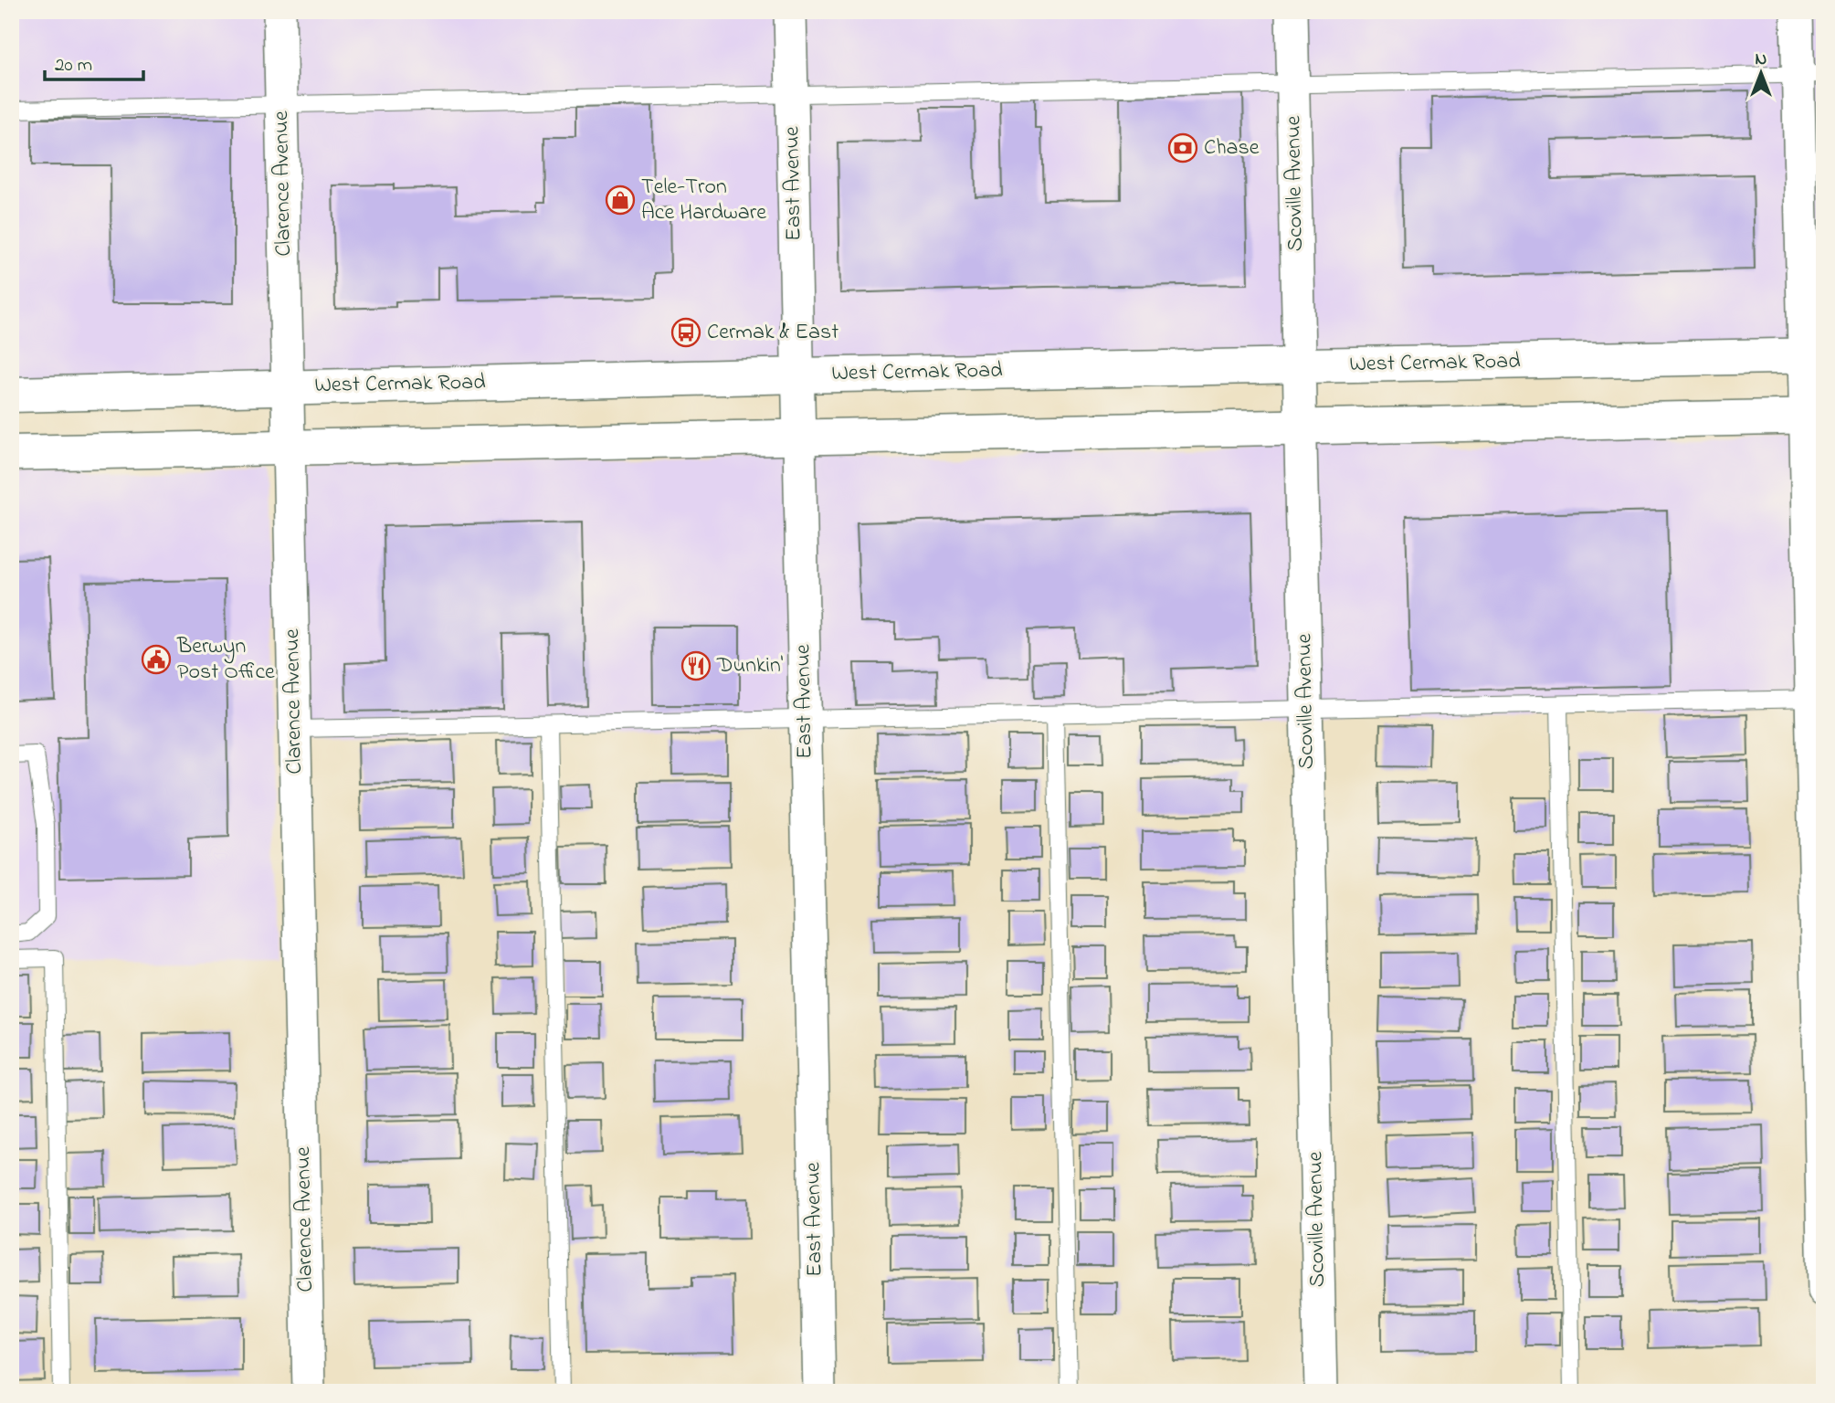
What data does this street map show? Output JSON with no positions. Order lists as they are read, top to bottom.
{
  "streets": {
    "main road": ["West Cermak Road"],
    "street": ["Clarence Avenue", "East Avenue", "Scoville Avenue"]
  },
  "crossings": [
    ["Clarence Avenue", "West Cermak Road"],
    ["East Avenue", "West Cermak Road"],
    ["Scoville Avenue", "West Cermak Road"]
  ],
  "places": {
    "bank": ["Chase"],
    "shop": ["Tele-Tron Ace Hardware"],
    "bus stop": ["Cermak & East"],
    "public building": ["Berwyn Post Office"],
    "restaurant": ["Dunkin'"]
  },
  "scale_bar": "20 m",
  "north": "top"
}
